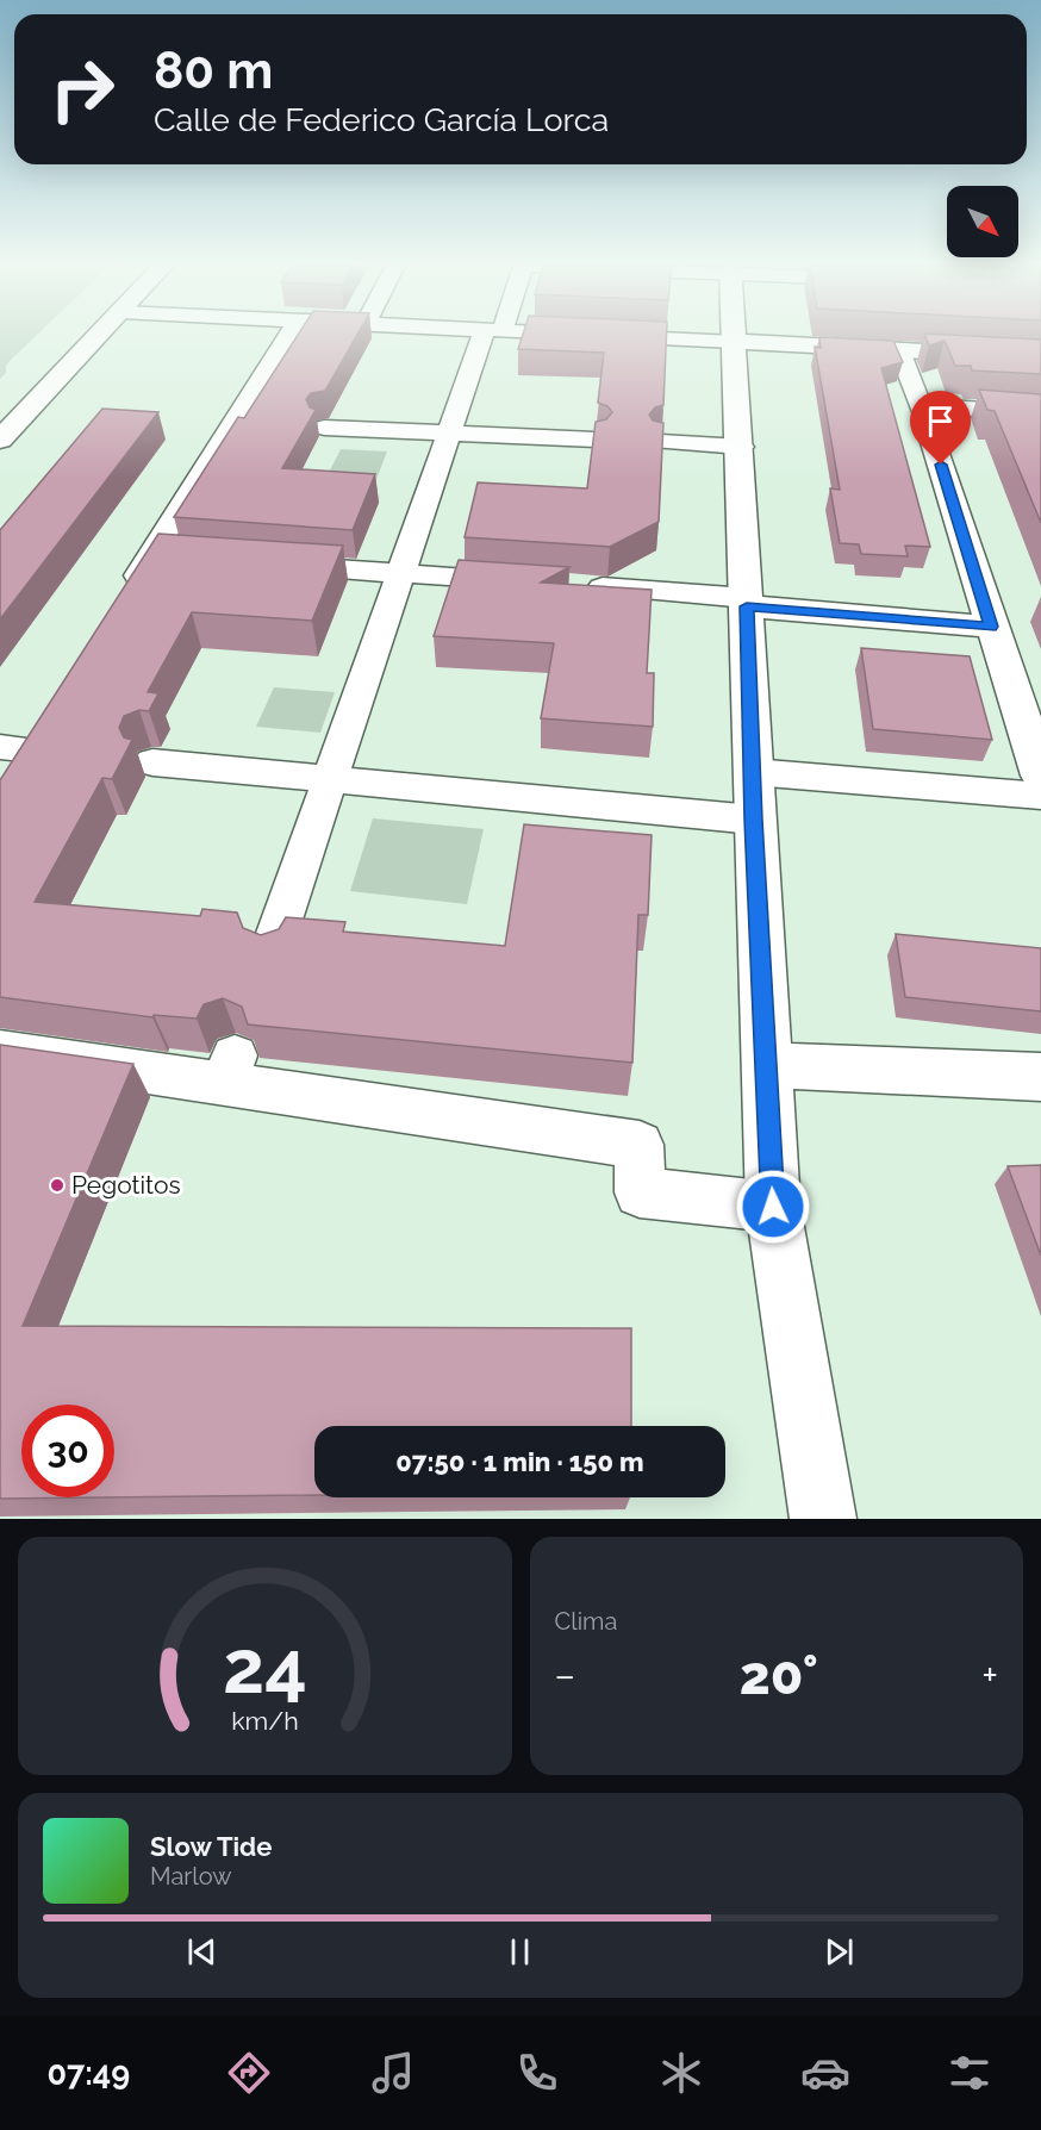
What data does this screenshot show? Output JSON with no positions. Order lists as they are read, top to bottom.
{
  "places": ["Pegotitos"],
  "north": "bottom right",
  "page": {
    "turn": ["80 m", "Calle de Federico García Lorca"],
    "limit": "30",
    "trip": "07:50 · 1 min · 150 m",
    "tile": "Clima",
    "heat": ["−", "20°", "+"],
    "song": ["Slow Tide", "Marlow"],
    "tabs": "07:49",
    "gauge": ["24", "km/h"]
  }
}
